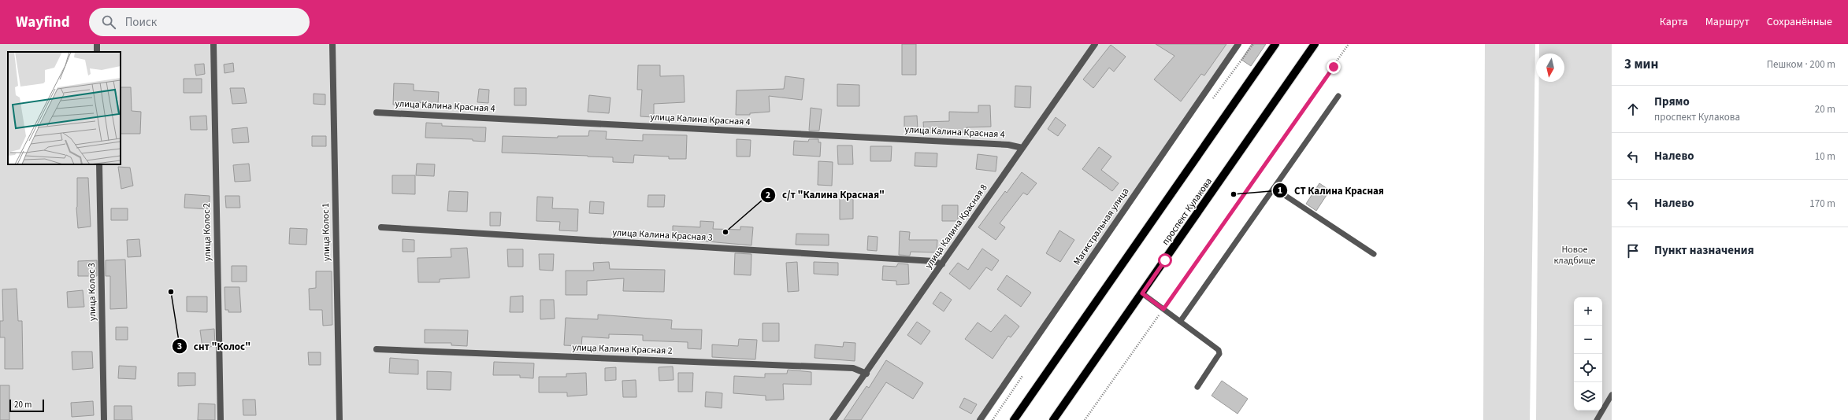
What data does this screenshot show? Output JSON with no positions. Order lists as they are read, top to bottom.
{
  "streets": {
    "main road": ["проспект Кулакова"],
    "street": [
      "улица Калина Красная 4",
      "улица Калина Красная 8",
      "Магистральная улица",
      "улица Колос 2",
      "улица Колос 1",
      "улица Калина Красная 3",
      "улица Колос 3",
      "улица Калина Красная 2"
    ]
  },
  "crossings": [
    ["улица Калина Красная 4", "улица Калина Красная 8"],
    ["улица Калина Красная 8", "улица Калина Красная 3"],
    ["улица Калина Красная 8", "улица Калина Красная 2"]
  ],
  "parks": ["Новое кладбище"],
  "places": ["СТ Калина Красная", "с/т \"Калина Красная\"", "снт \"Колос\""],
  "scale_bar": "20 m",
  "north": "bottom",
  "page": {
    "header": "Wayfind",
    "search": "Поиск",
    "nav": ["Карта", "Маршрут", "Сохранённые"],
    "heading": ["3 мин", "Пешком · 200 m"],
    "list": [
      ["Прямо", "проспект Кулакова", "20 m"],
      ["Налево", "10 m"],
      ["Налево", "170 m"],
      "Пункт назначения"
    ],
    "map_buttons": ["+", "−"],
    "scale": "20 m"
  }
}
